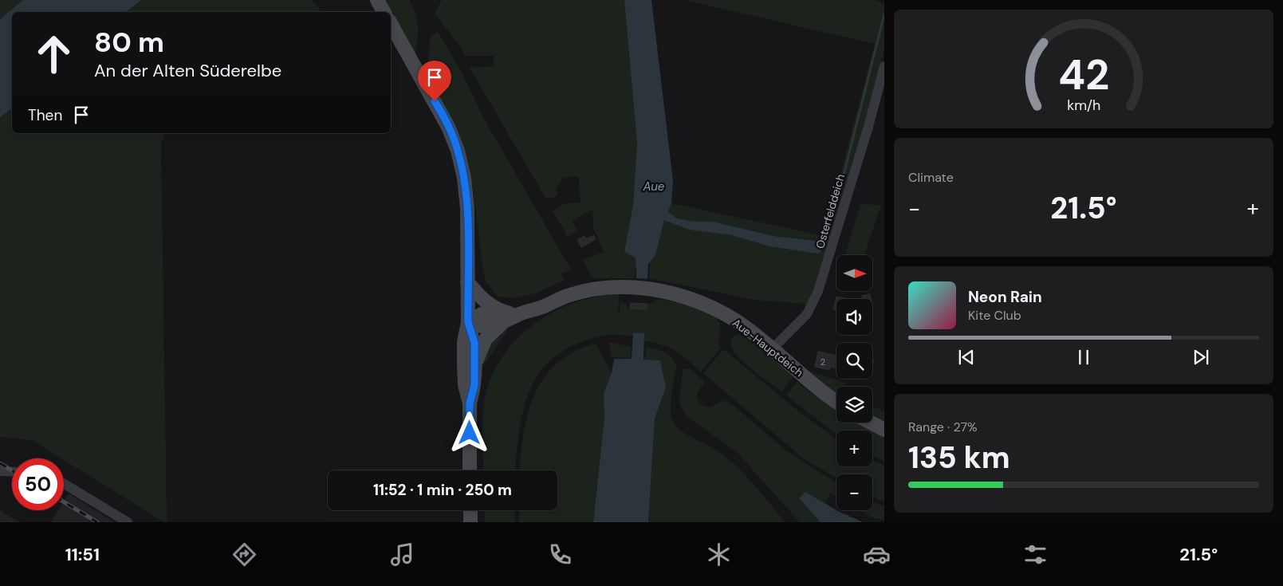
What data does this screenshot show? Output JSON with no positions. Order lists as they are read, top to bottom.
{
  "streets": {
    "street": ["Osterfelddeich", "Aue-Hauptdeich"]
  },
  "crossings": [
    ["Osterfelddeich", "Aue-Hauptdeich"]
  ],
  "water": ["Aue"],
  "house_numbers": ["2"],
  "north": "right",
  "page": {
    "turn": ["80 m", "An der Alten Süderelbe"],
    "then": "Then",
    "tile": [
      "Climate",
      ["Range · 27%", "135 km"]
    ],
    "heat": ["−", "21.5°", "+"],
    "map_buttons": ["+", "−"],
    "song": ["Neon Rain", "Kite Club"],
    "limit": "50",
    "trip": "11:52 · 1 min · 250 m",
    "tabs": ["11:51", "21.5°"],
    "gauge": ["42", "km/h"]
  }
}
